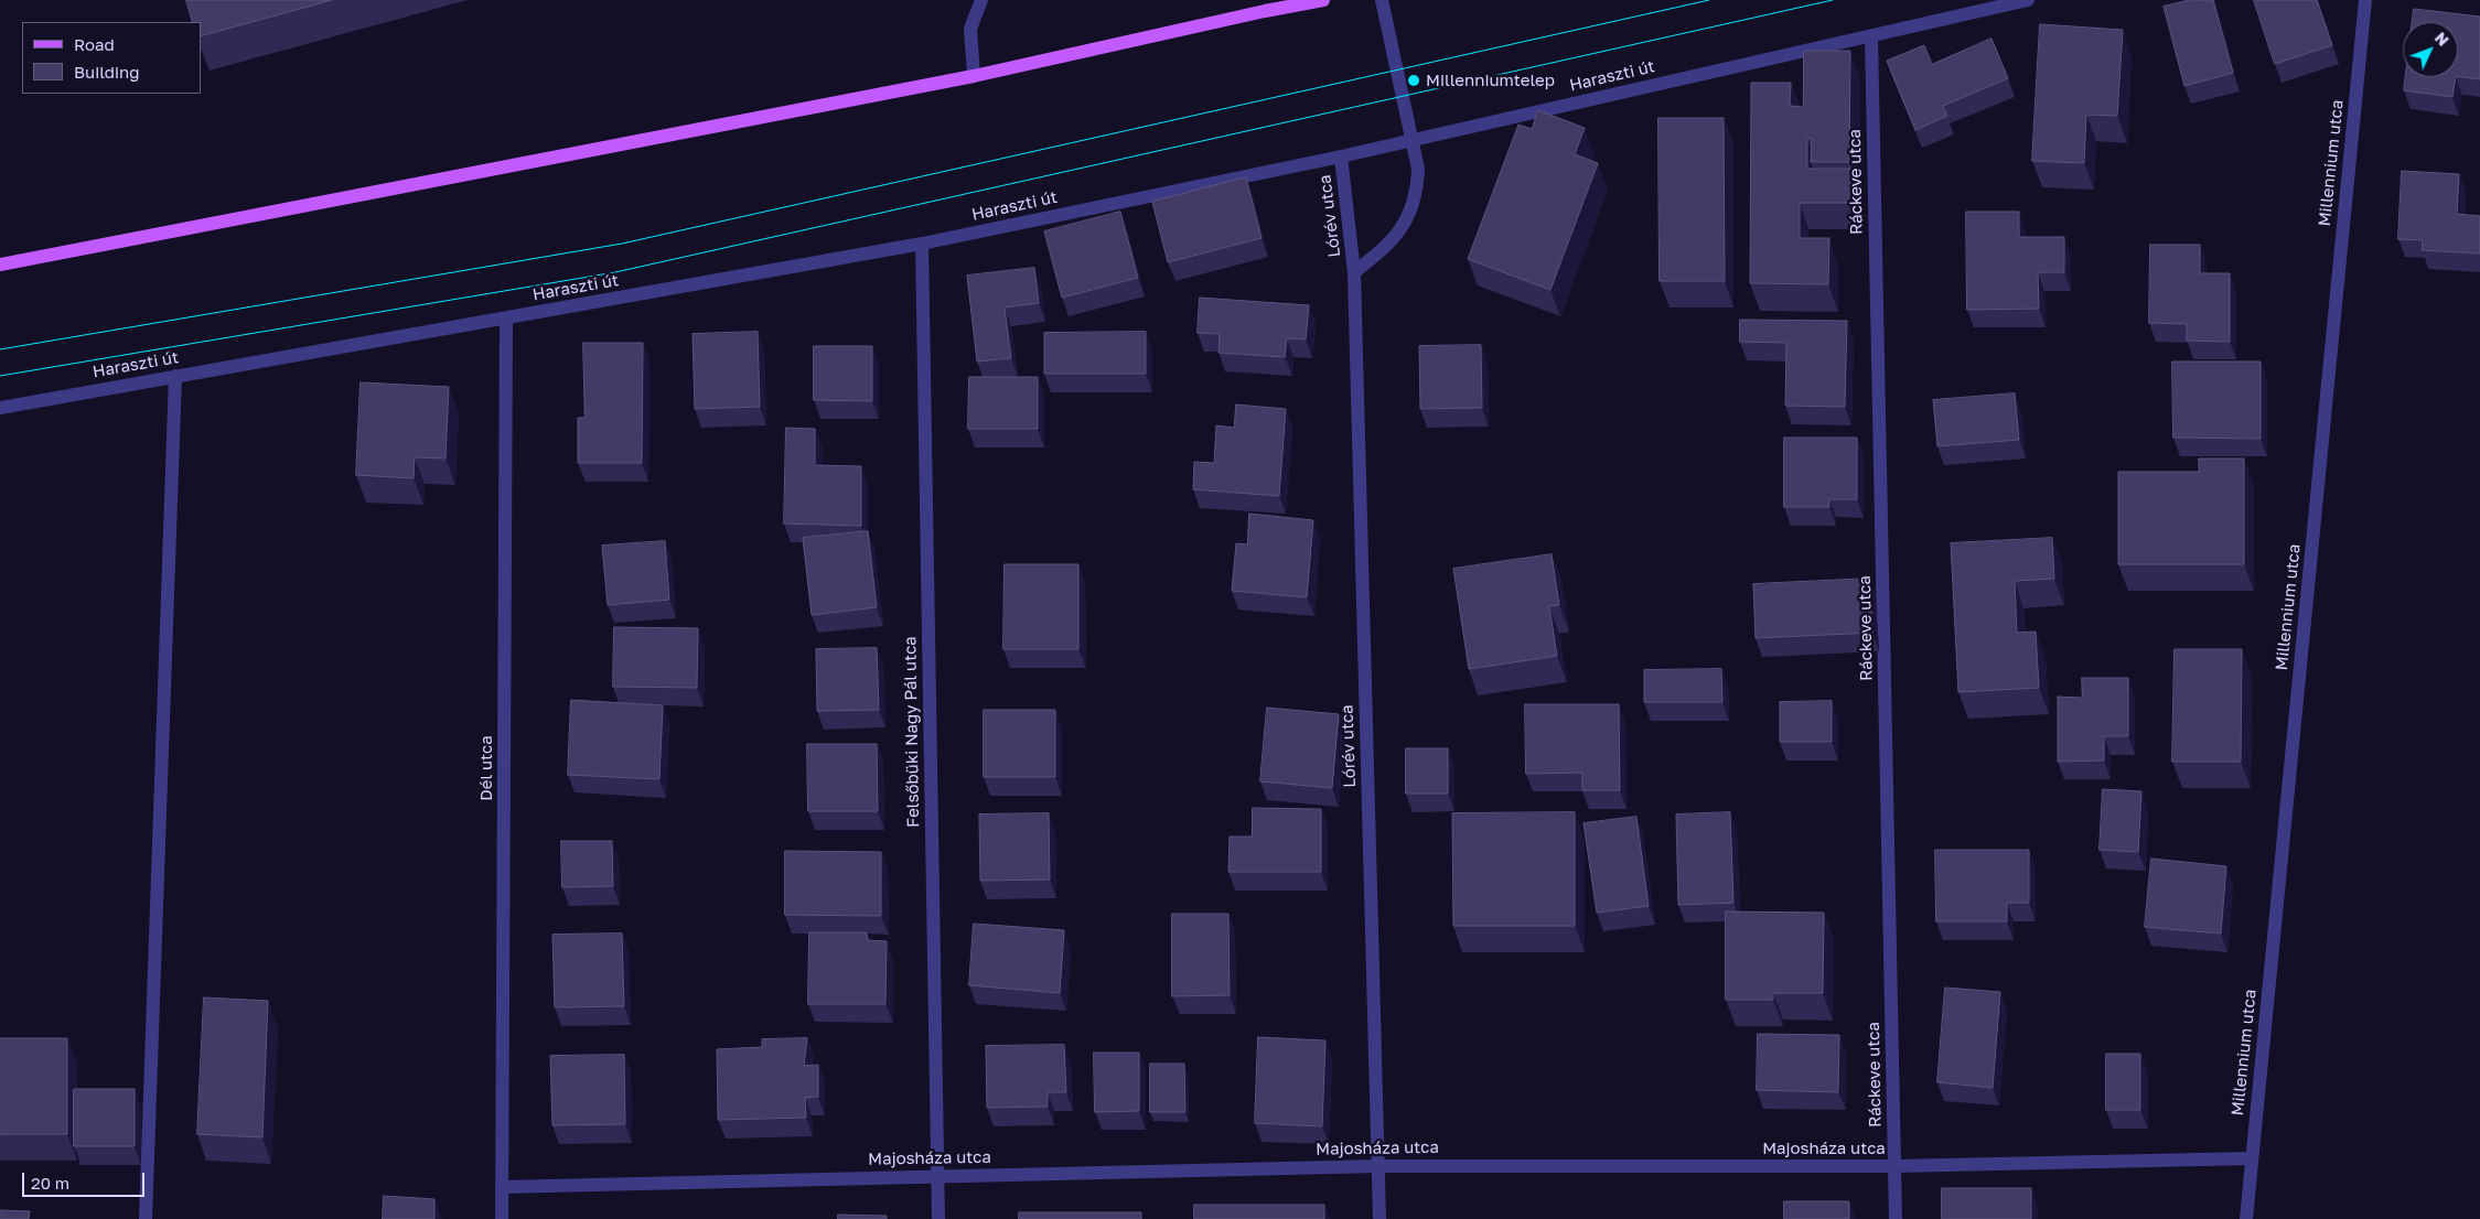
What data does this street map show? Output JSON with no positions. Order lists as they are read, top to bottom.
{
  "streets": {
    "street": [
      "Haraszti út",
      "Millennium utca",
      "Ráckeve utca",
      "Lórév utca",
      "Felsőbüki Nagy Pál utca",
      "Dél utca",
      "Majosháza utca"
    ]
  },
  "crossings": [
    ["Haraszti út", "Ráckeve utca"],
    ["Haraszti út", "Lórév utca"],
    ["Haraszti út", "Felsőbüki Nagy Pál utca"],
    ["Haraszti út", "Dél utca"],
    ["Millennium utca", "Majosháza utca"],
    ["Ráckeve utca", "Majosháza utca"],
    ["Lórév utca", "Majosháza utca"],
    ["Felsőbüki Nagy Pál utca", "Majosháza utca"],
    ["Dél utca", "Majosháza utca"]
  ],
  "places": ["Millenniumtelep"],
  "legend": ["Road", "Building"],
  "scale_bar": "20 m",
  "north": "top right"
}
